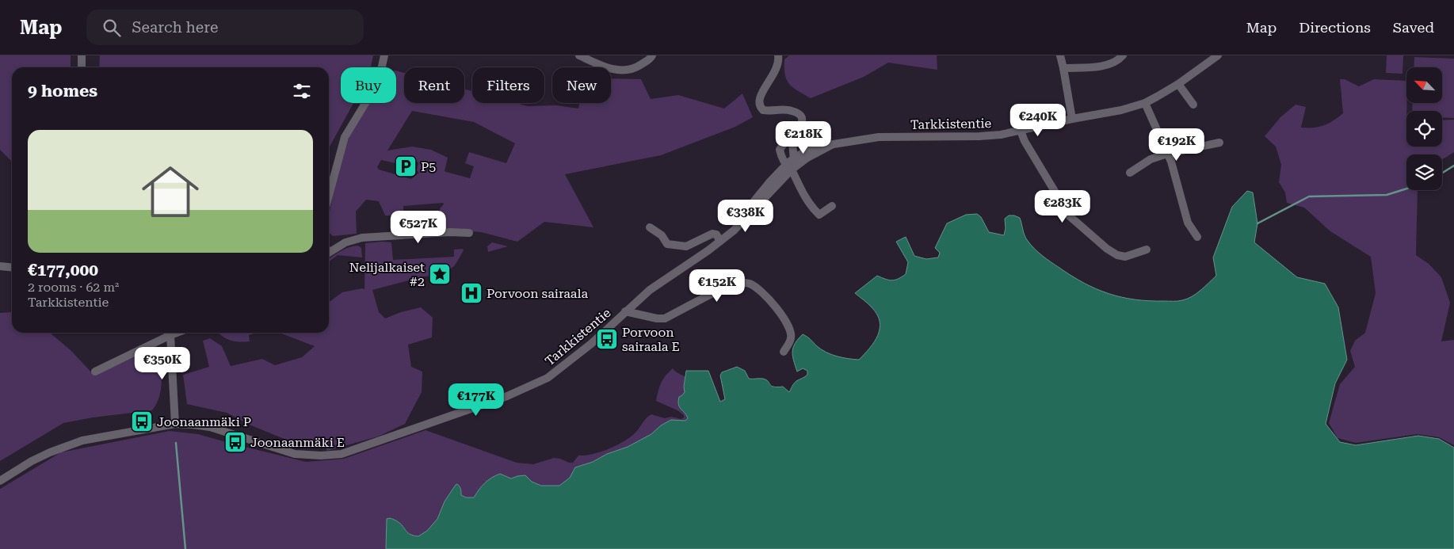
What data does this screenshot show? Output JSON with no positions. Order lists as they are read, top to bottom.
{
  "streets": {
    "street": ["Tarkkistentie"]
  },
  "places": {
    "parking": ["P5"],
    "place": ["Nelijalkaiset #2"],
    "hospital": ["Porvoon sairaala"],
    "bus stop": ["Porvoon sairaala E", "Joonaanmäki P", "Joonaanmäki E"]
  },
  "north": "top left",
  "page": {
    "header": "Map",
    "search": "Search here",
    "nav": ["Map", "Directions", "Saved"],
    "chip": [
      "Buy",
      "Rent",
      "Filters",
      "New"
    ],
    "heading": "9 homes",
    "price": [
      "€240K",
      "€218K",
      "€192K",
      "€283K",
      "€338K",
      "€527K",
      "€152K",
      "€350K",
      "€177K"
    ],
    "list": [
      {
        "name": "€177,000",
        "note": "2 rooms · 62 m² · Tarkkistentie"
      }
    ]
  }
}
